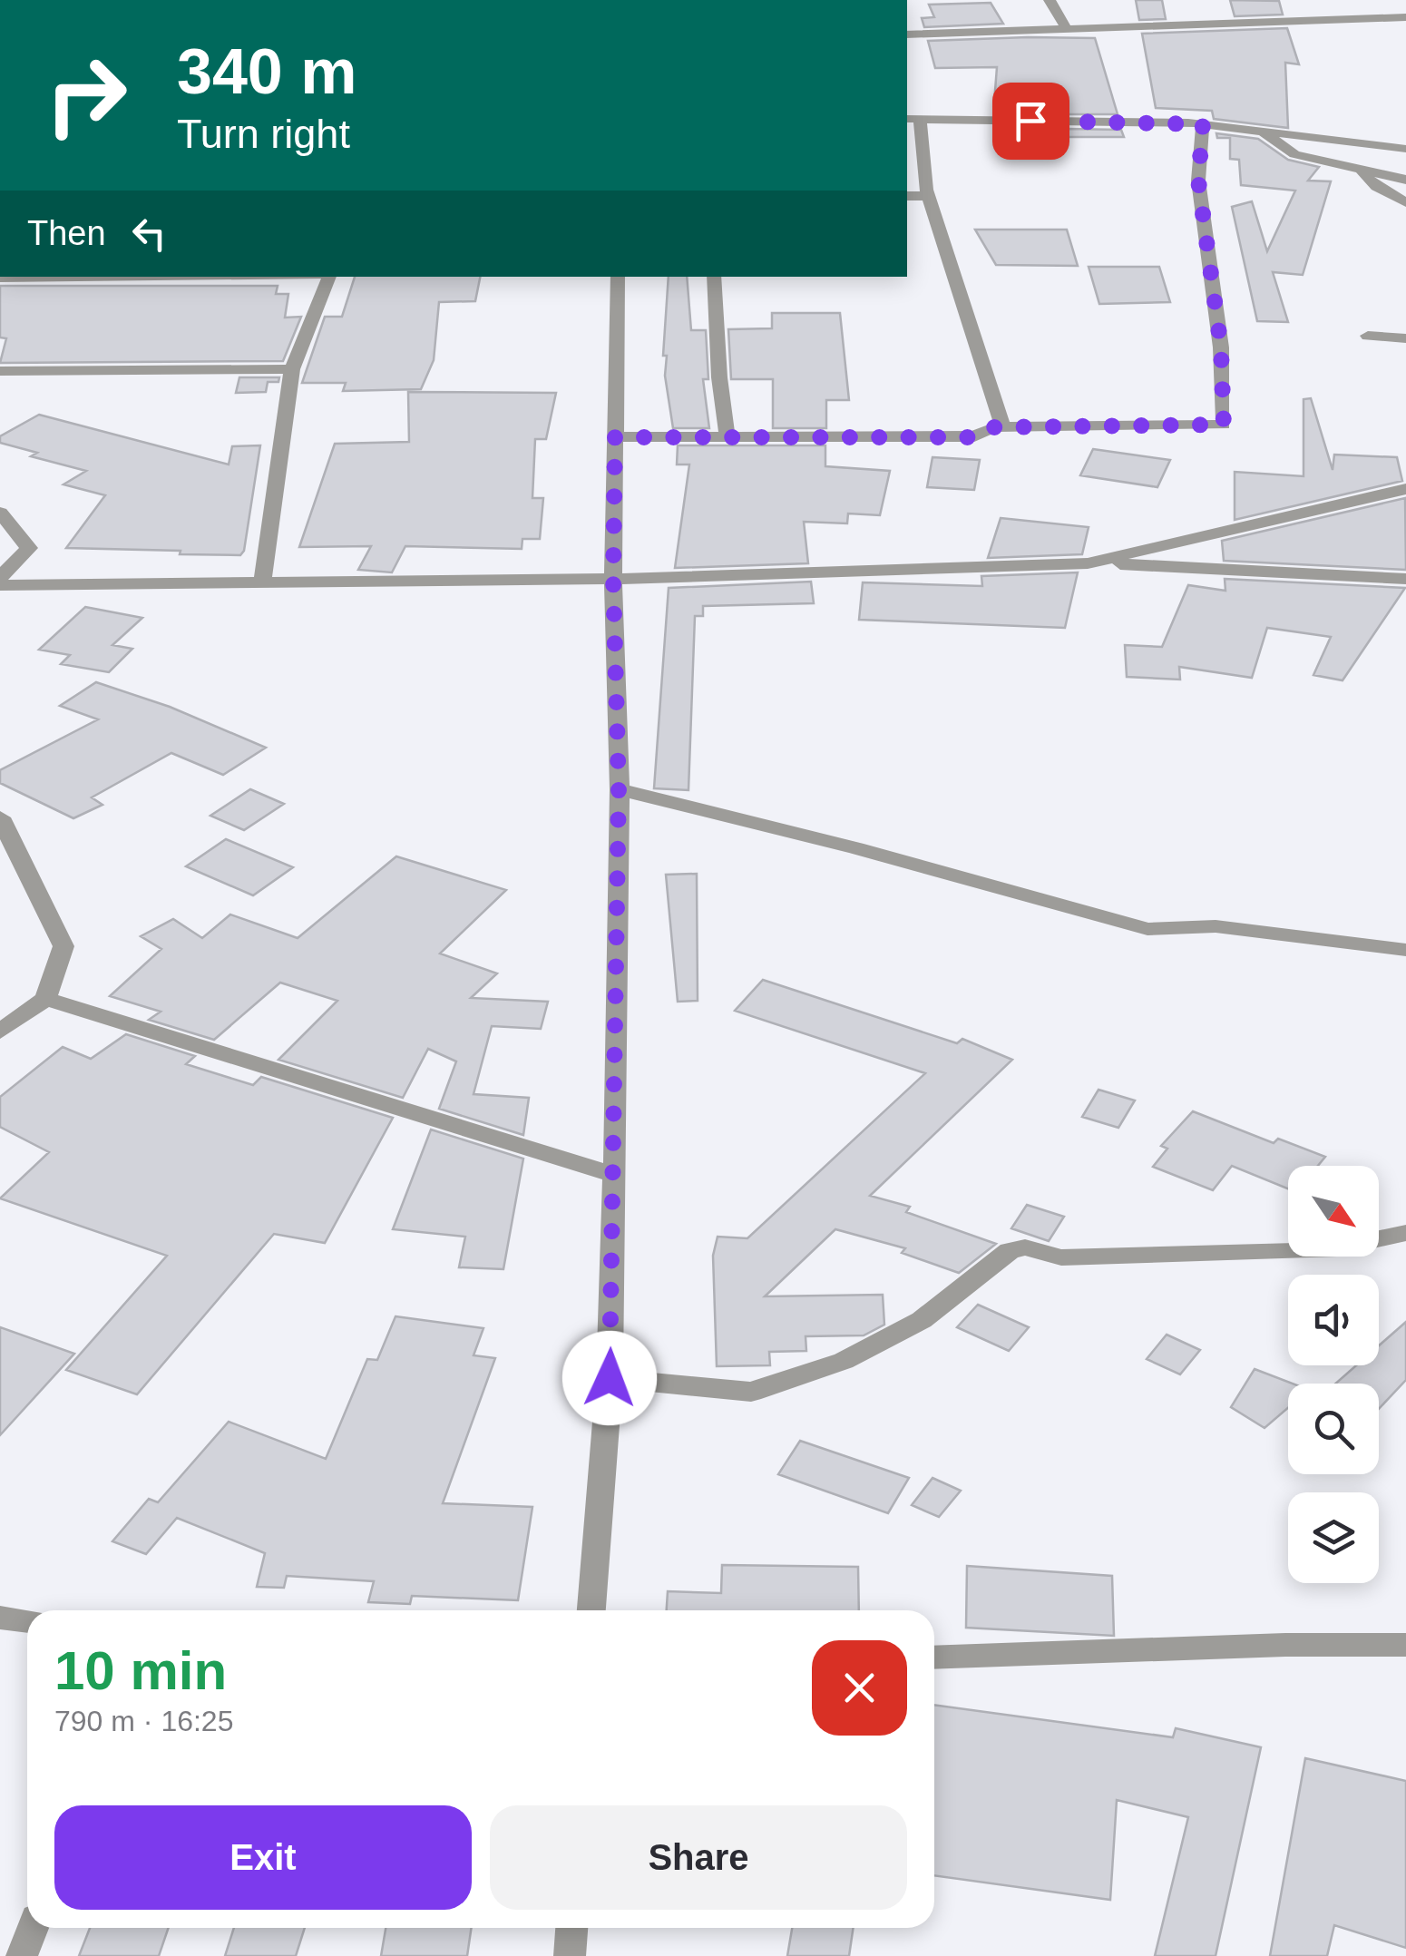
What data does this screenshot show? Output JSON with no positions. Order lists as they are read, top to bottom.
{
  "north": "bottom right",
  "page": {
    "turn": ["340 m", "Turn right"],
    "then": "Then",
    "heading": ["10 min", "790 m · 16:25"],
    "buttons": ["Exit", "Share"]
  }
}
